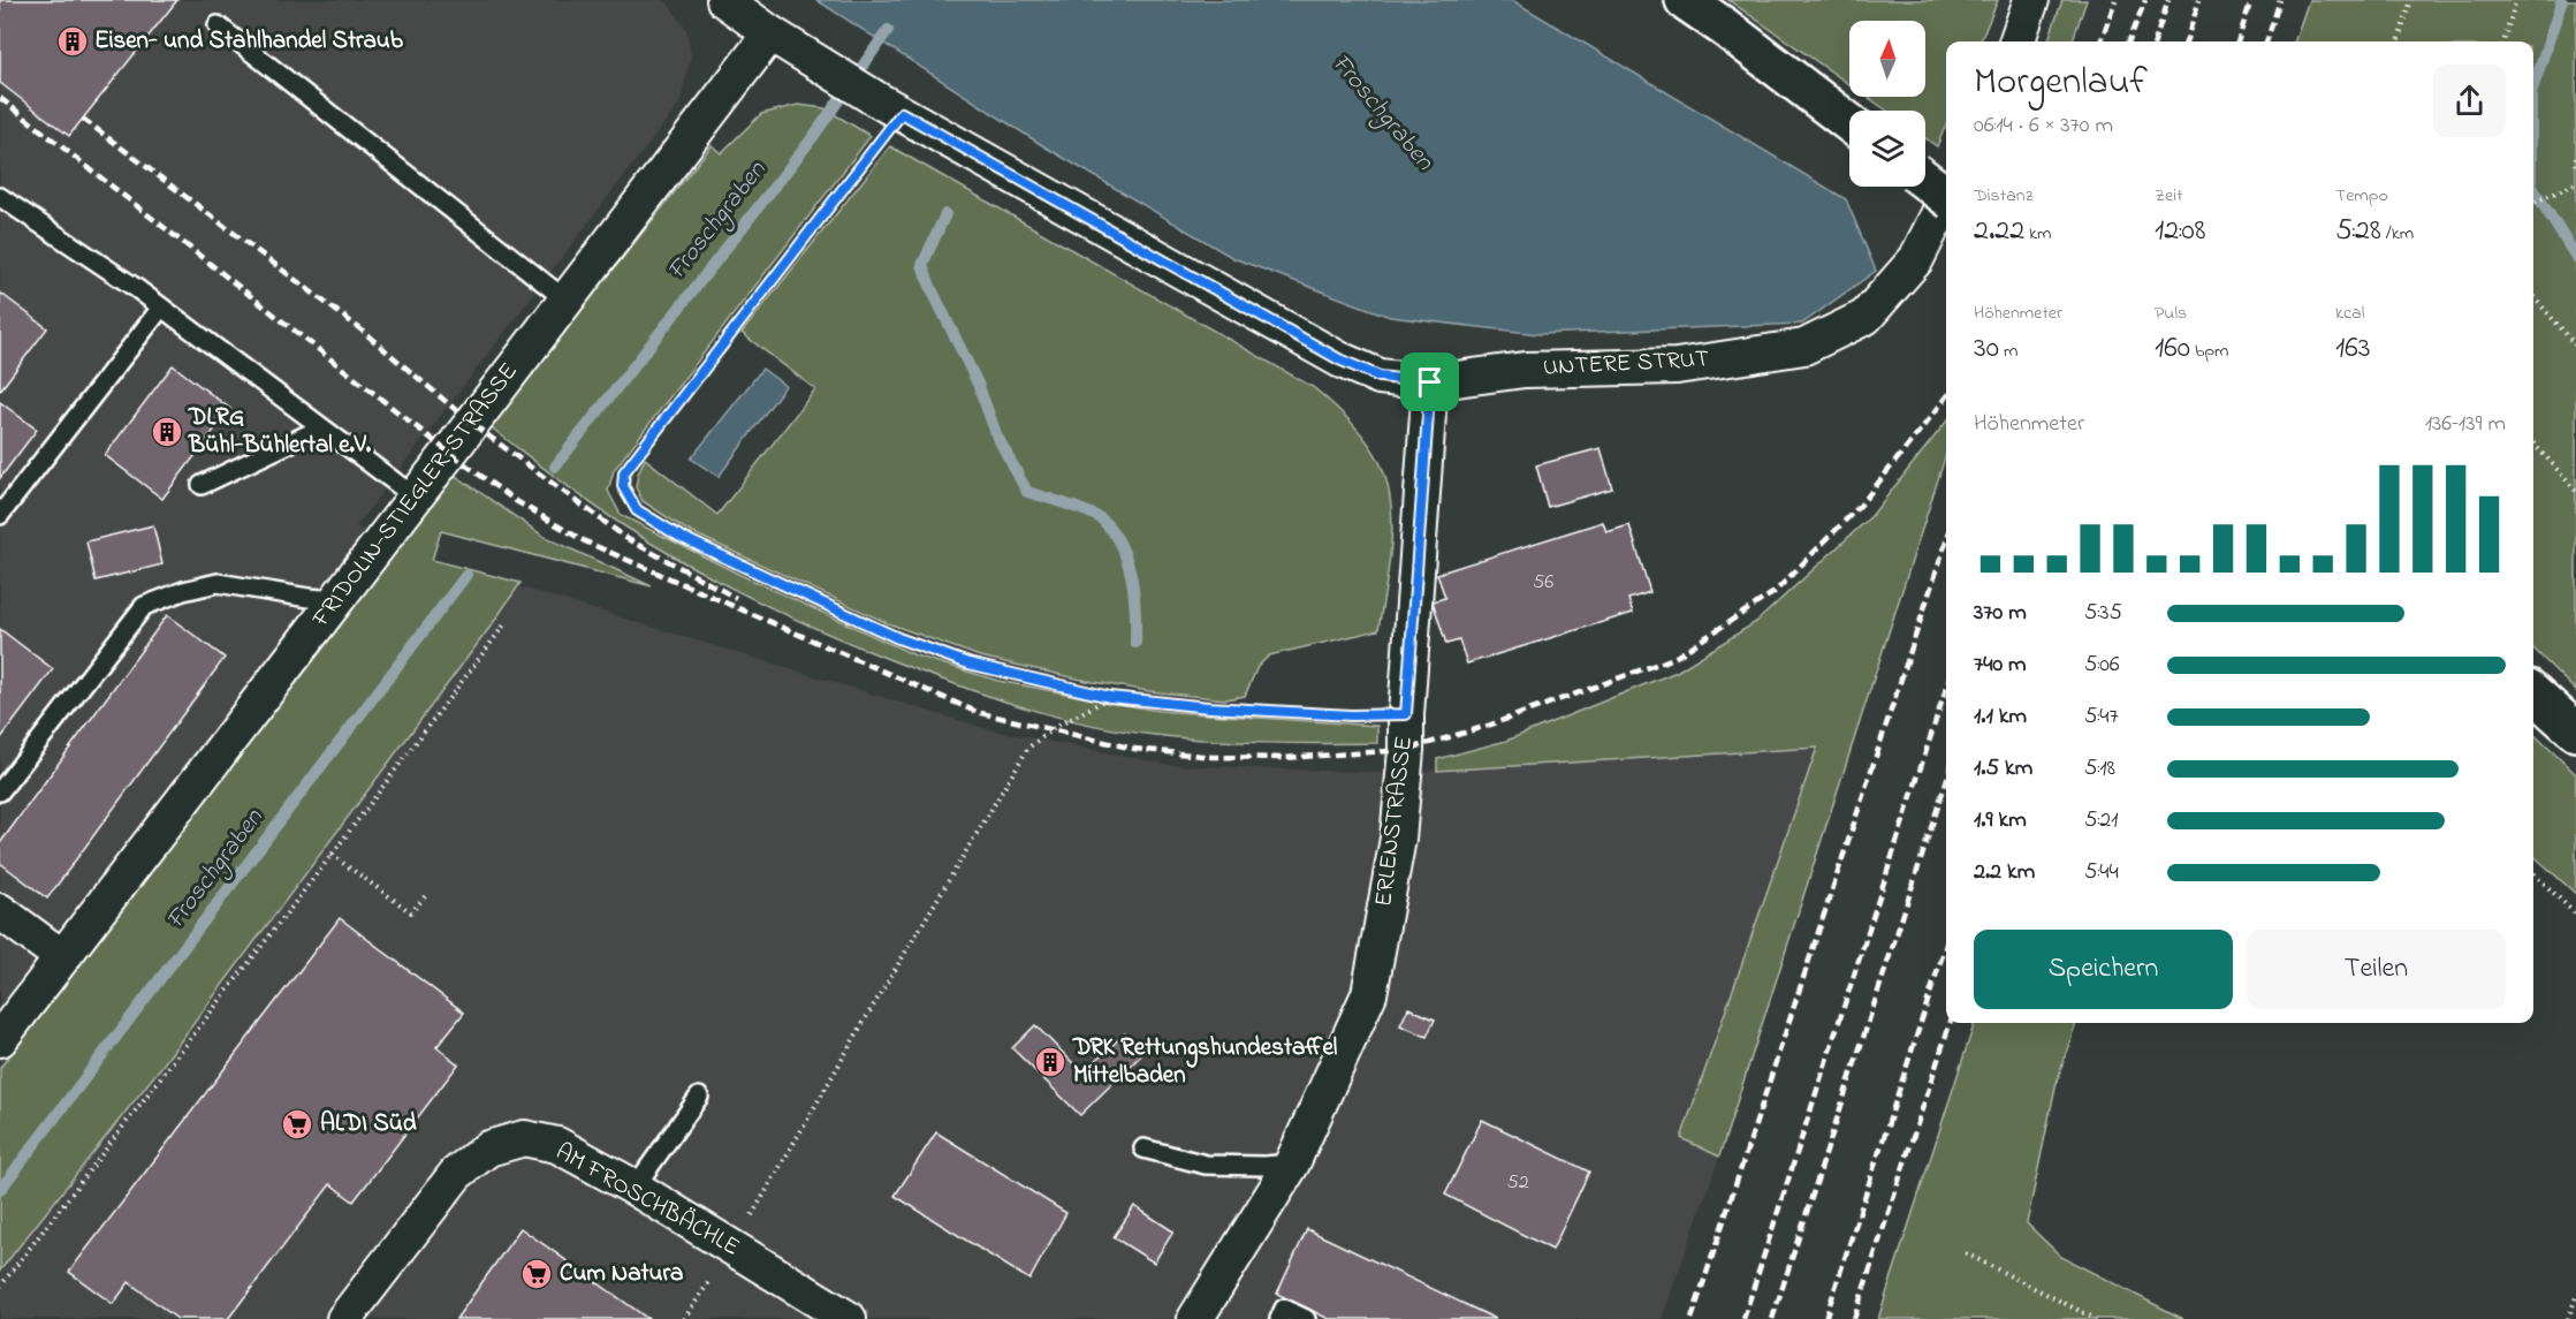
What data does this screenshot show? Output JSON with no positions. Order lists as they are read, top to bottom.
{
  "streets": {
    "street": [
      "UNTERE STRUT",
      "FRIDOLIN-STIEGLER-STRASSE",
      "ERLENSTRASSE",
      "AM FROSCHBÄCHLE"
    ]
  },
  "crossings": [
    ["UNTERE STRUT", "ERLENSTRASSE"]
  ],
  "water": ["Froschgraben"],
  "places": {
    "building": ["Eisen- und Stahlhandel Straub", "DLRG Bühl-Bühlertal e.V.", "DRK Rettungshundestaffel Mittelbaden"],
    "supermarket": ["ALDI Süd", "Cum Natura"]
  },
  "house_numbers": ["56", "52"],
  "north": "top",
  "page": {
    "heading": ["Morgenlauf", "06:14 · 6 × 370 m"],
    "stats": [
      ["Distanz", "2.22 km"],
      ["Zeit", "12:08"],
      ["Tempo", "5:28 /km"],
      ["Höhenmeter", "30 m"],
      ["Puls", "160 bpm"],
      ["kcal", "163"]
    ],
    "chart": ["Höhenmeter", "136–139 m"],
    "list": [
      {
        "name": "370 m",
        "note": "5:35"
      },
      {
        "name": "740 m",
        "note": "5:06"
      },
      {
        "name": "1.1 km",
        "note": "5:47"
      },
      {
        "name": "1.5 km",
        "note": "5:18"
      },
      {
        "name": "1.9 km",
        "note": "5:21"
      },
      {
        "name": "2.2 km",
        "note": "5:44"
      }
    ],
    "buttons": ["Speichern", "Teilen"]
  }
}
